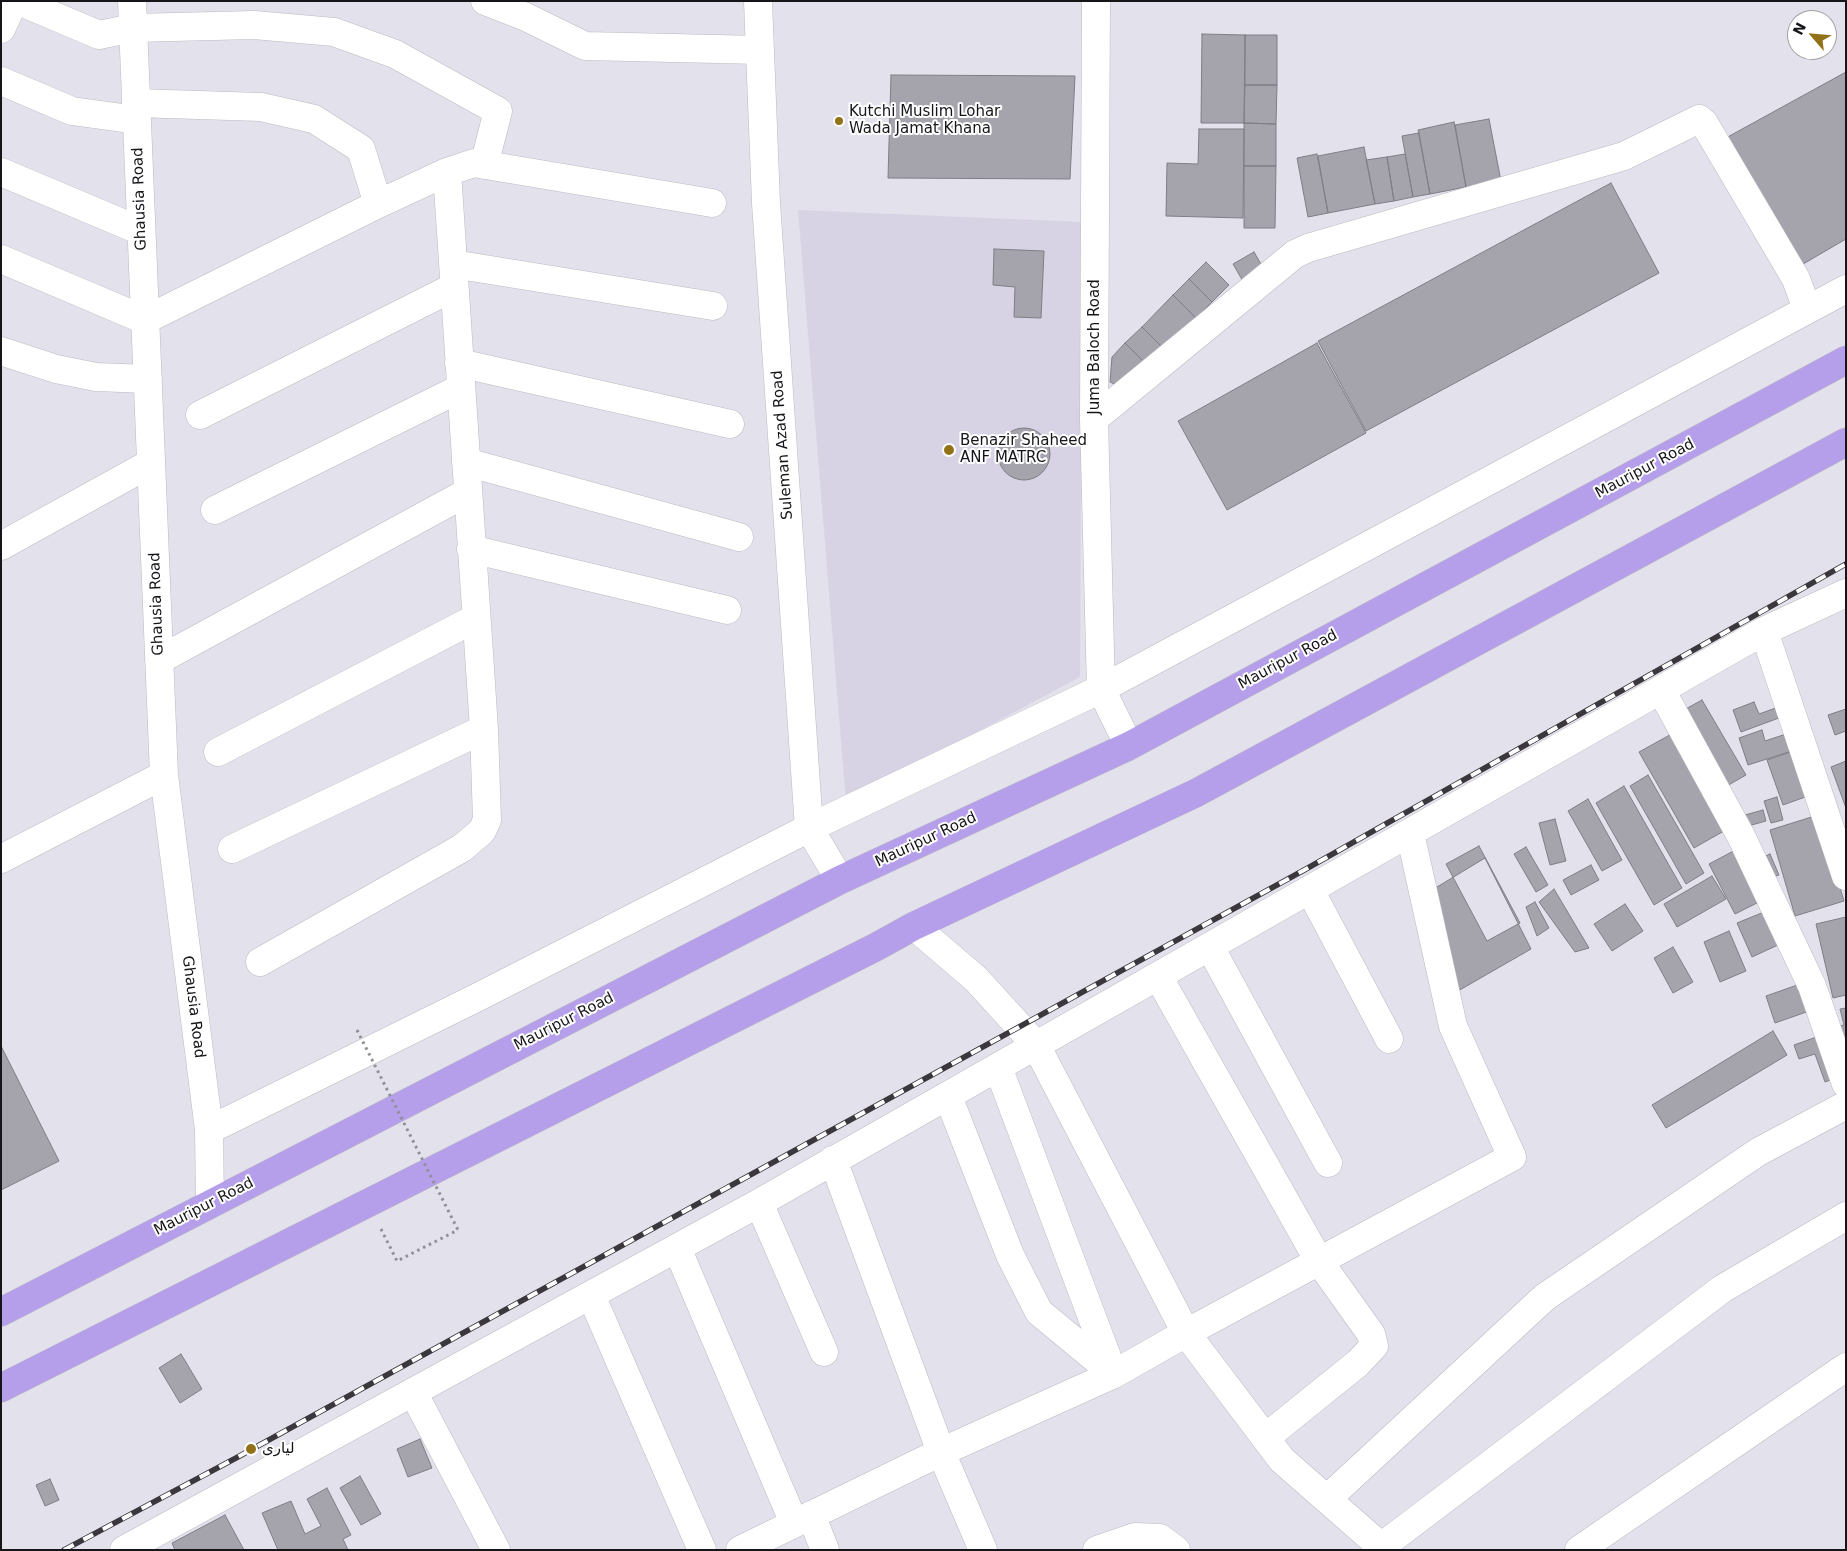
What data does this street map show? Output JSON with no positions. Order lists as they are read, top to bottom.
{
  "streets": {
    "highway": ["Mauripur Road"],
    "street": ["Ghausia Road", "Juma Baloch Road", "Suleman Azad Road"]
  },
  "crossings": [
    ["Ghausia Road", "Mauripur Road"],
    ["Juma Baloch Road", "Mauripur Road"],
    ["Suleman Azad Road", "Mauripur Road"]
  ],
  "places": ["Kutchi Muslim Lohar Wada Jamat Khana", "Benazir Shaheed ANF MATRC", "لیاری"],
  "north": "top left"
}
